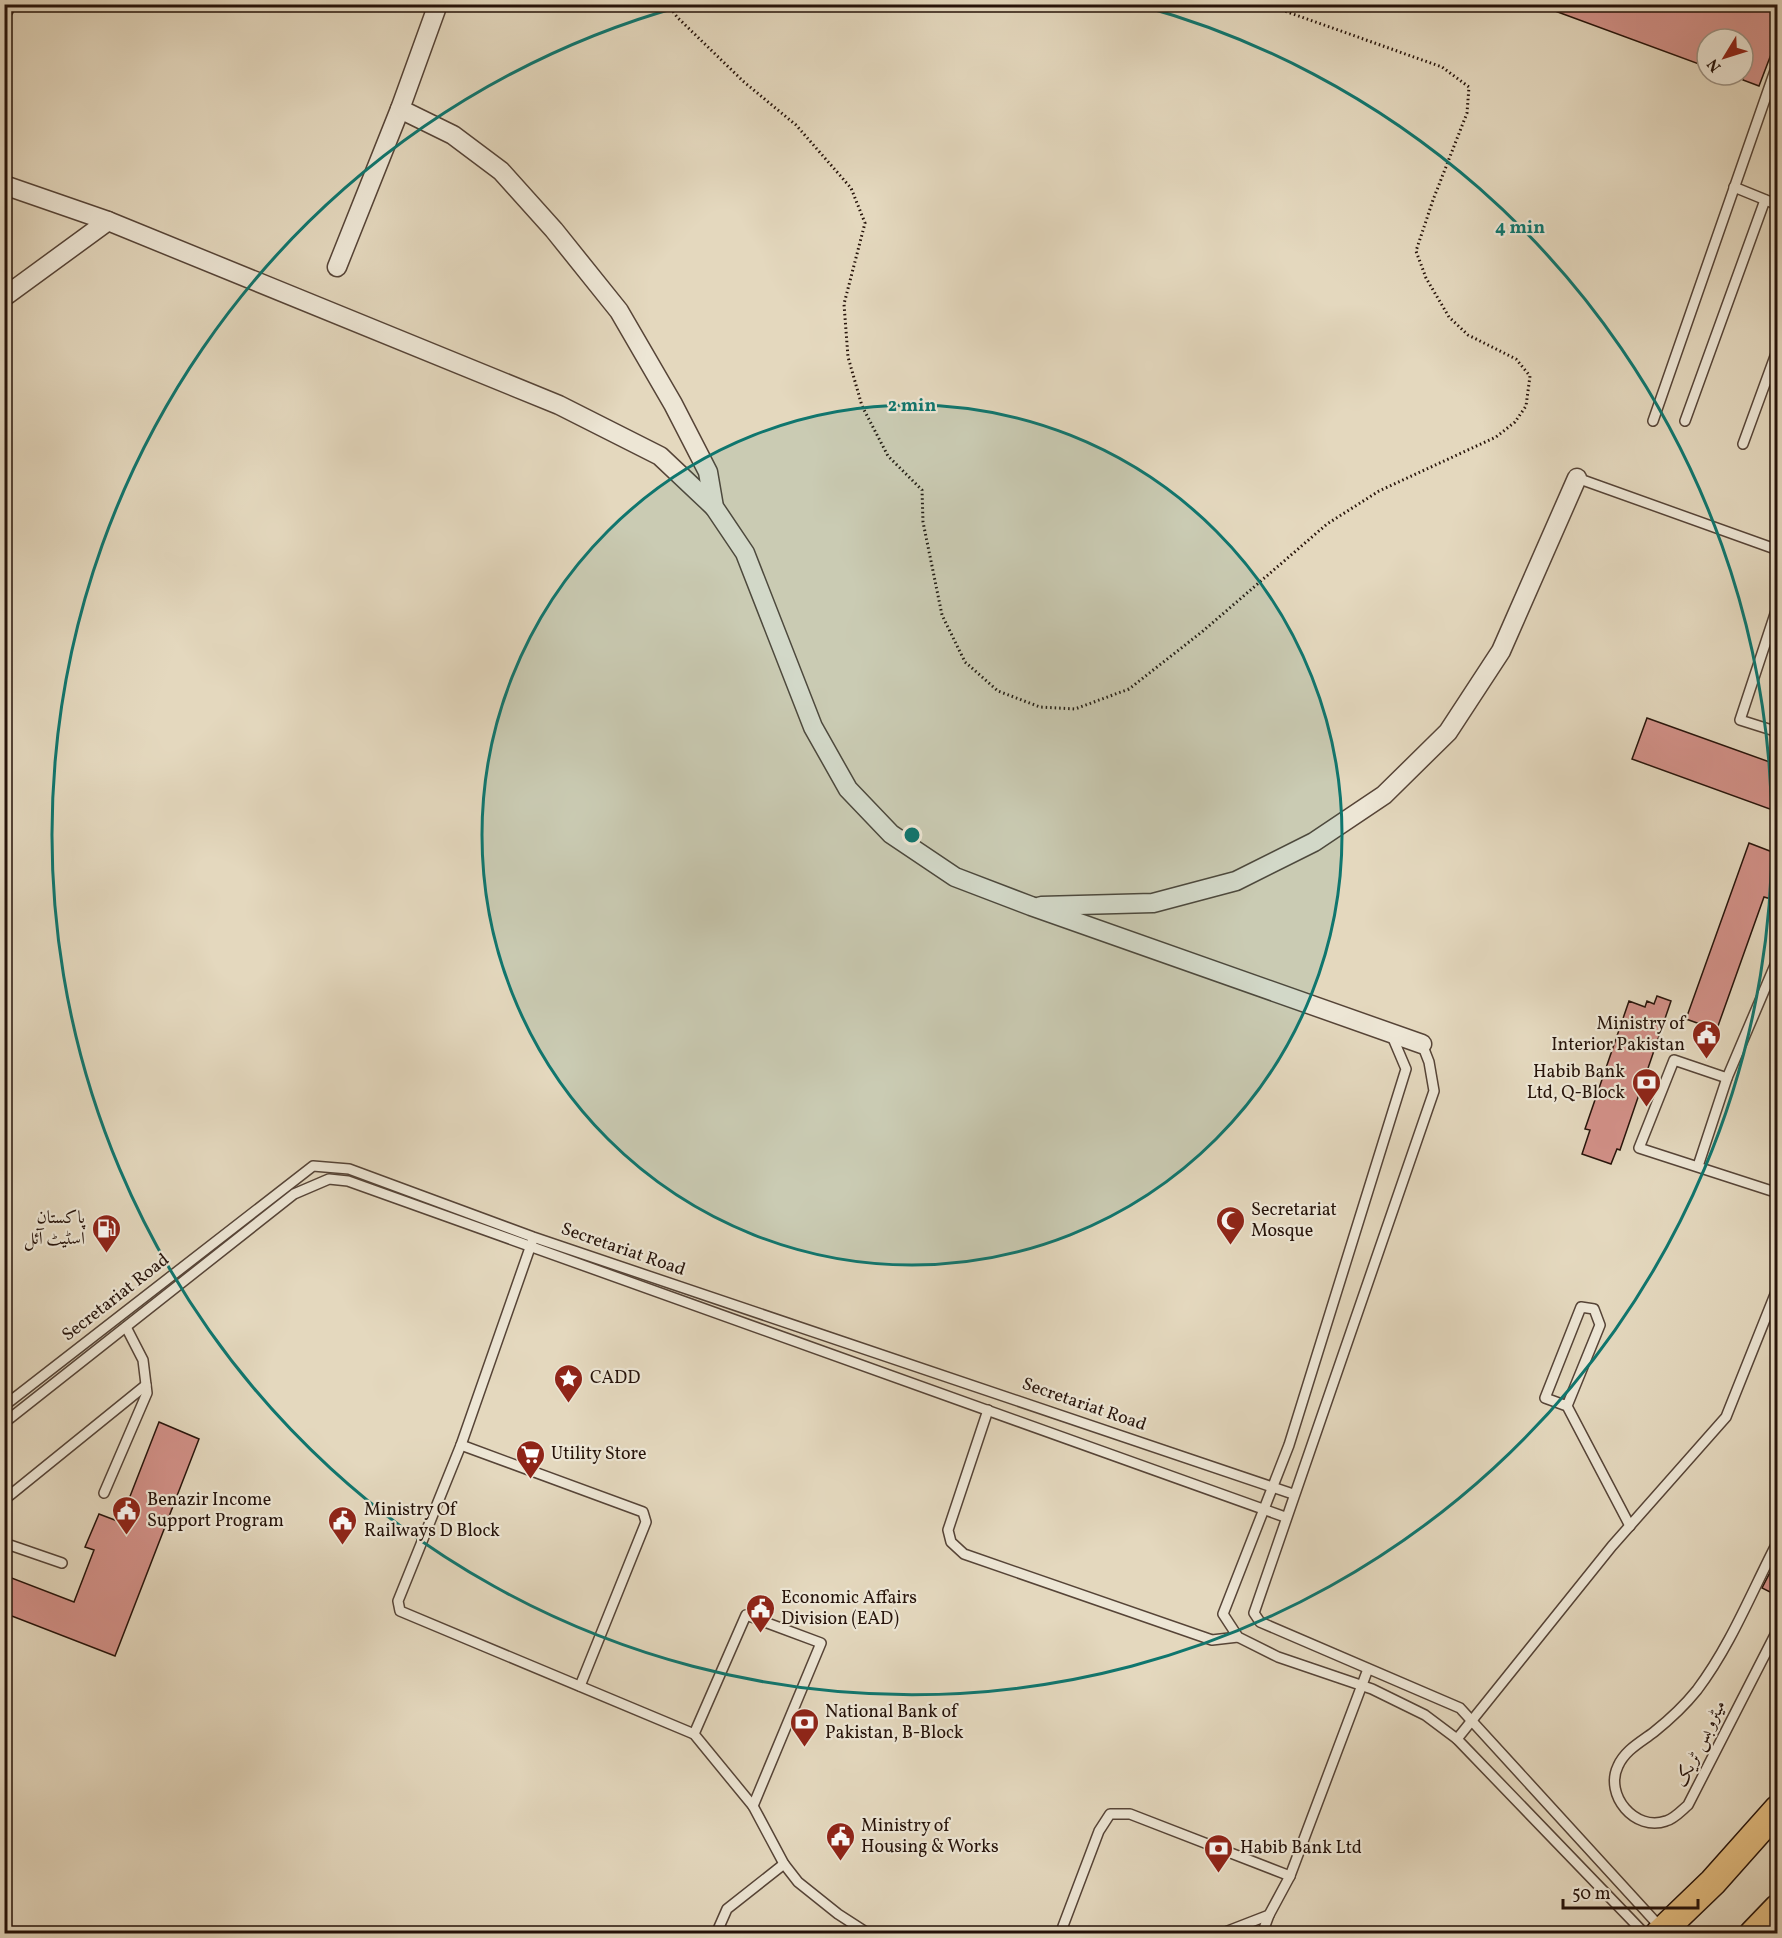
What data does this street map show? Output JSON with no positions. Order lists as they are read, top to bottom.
{
  "streets": {
    "lane": ["Secretariat Road", "میٹرو بس ٹریک"]
  },
  "places": {
    "public building": [
      "Ministry of Interior Pakistan",
      "Benazir Income Support Program",
      "Ministry Of Railways D Block",
      "Economic Affairs Division (EAD)",
      "Ministry of Housing & Works"
    ],
    "bank": ["Habib Bank Ltd, Q-Block", "National Bank of Pakistan, B-Block", "Habib Bank Ltd"],
    "mosque": ["Secretariat Mosque"],
    "fuel station": ["پاکستان اسٹیٹ آئل"],
    "place": ["CADD"],
    "supermarket": ["Utility Store"]
  },
  "scale_bar": "50 m",
  "north": "bottom left",
  "rings": ["4 min", "2 min"]
}
